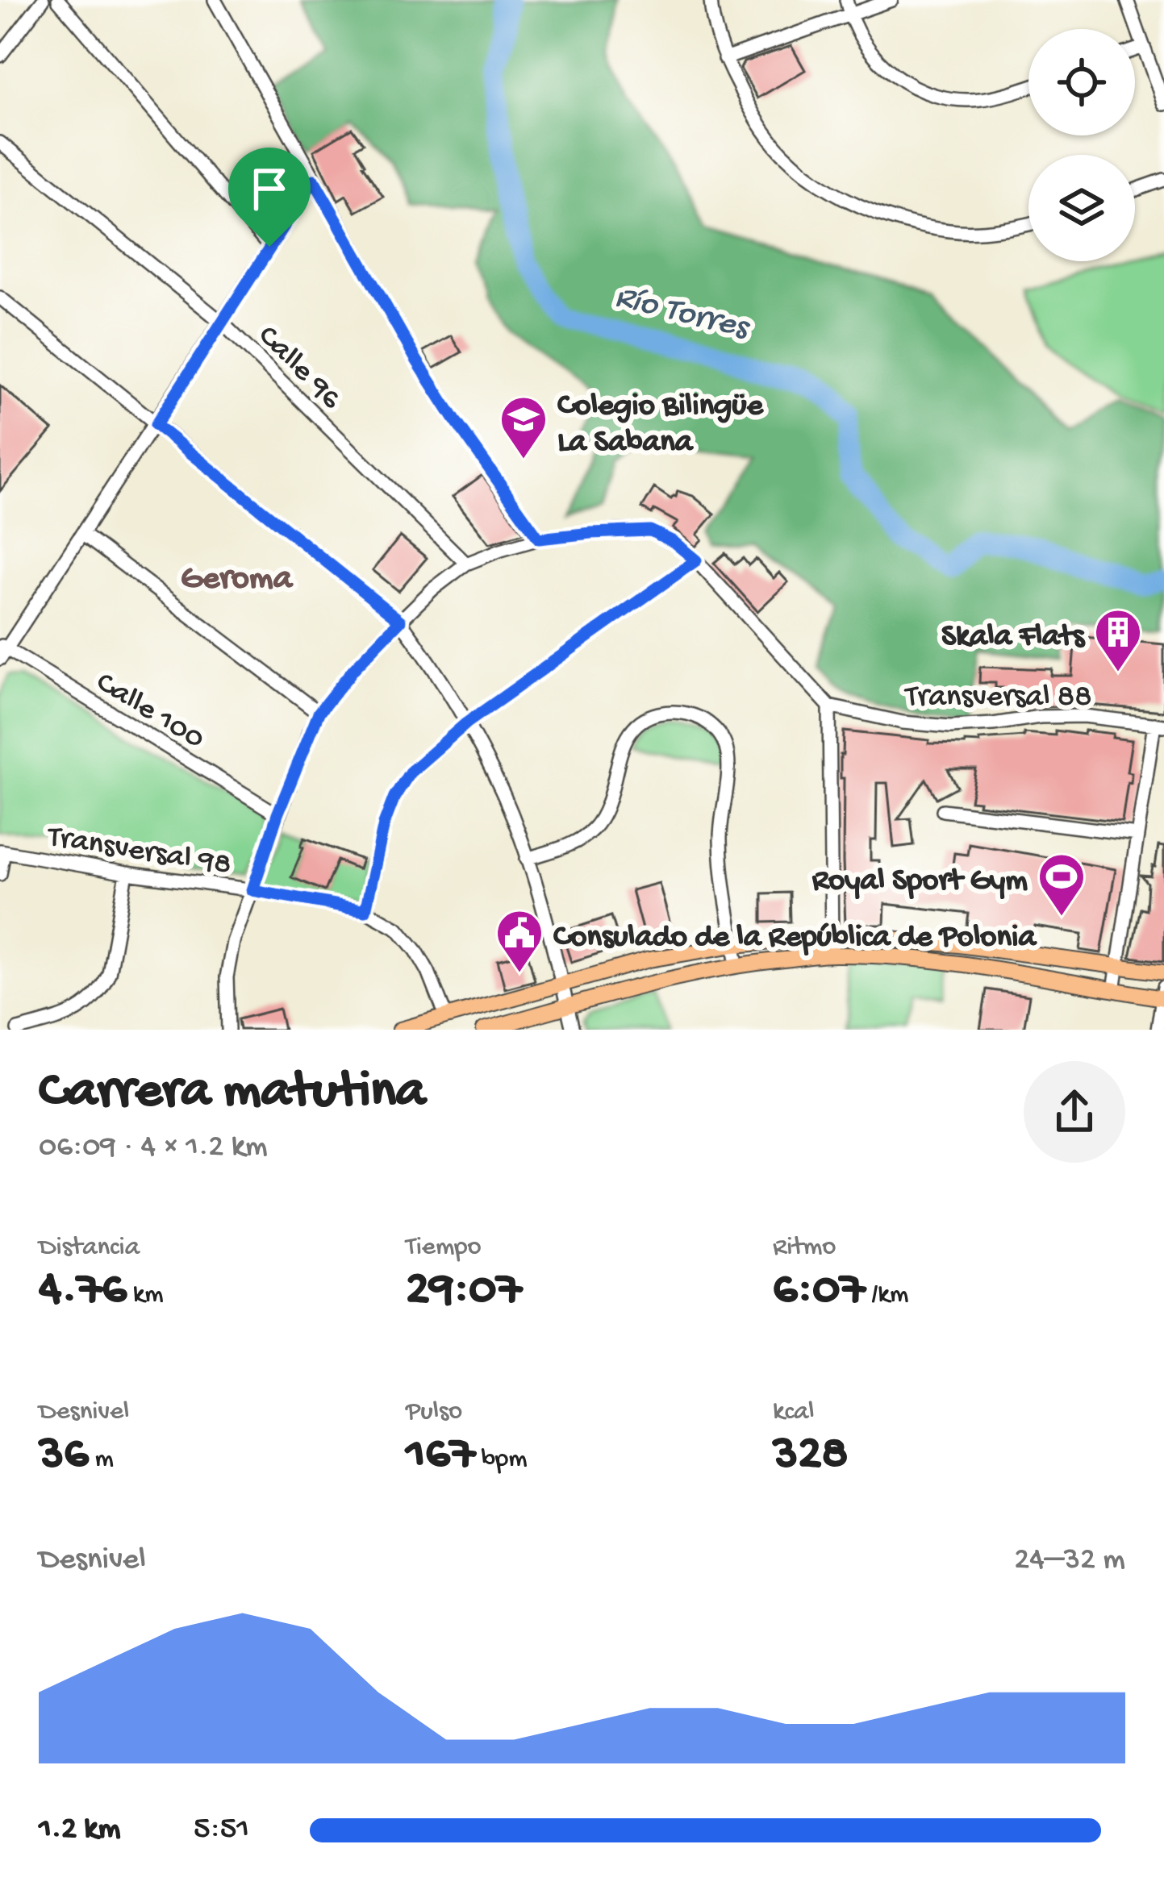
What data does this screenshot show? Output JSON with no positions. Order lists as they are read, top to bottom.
{
  "streets": {
    "street": [
      "Calle 96",
      "Transversal 88",
      "Calle 100",
      "Transversal 98"
    ]
  },
  "districts": ["Geroma"],
  "water": ["Río Torres"],
  "places": {
    "school or university": ["Colegio Bilingüe La Sabana"],
    "building": ["Skala Flats"],
    "sports": ["Royal Sport Gym"],
    "public building": ["Consulado de la República de Polonia"]
  },
  "page": {
    "heading": ["Carrera matutina", "06:09 · 4 × 1.2 km"],
    "stats": [
      ["Distancia", "4.76 km"],
      ["Tiempo", "29:07"],
      ["Ritmo", "6:07 /km"],
      ["Desnivel", "36 m"],
      ["Pulso", "167 bpm"],
      ["kcal", "328"]
    ],
    "chart": ["Desnivel", "24–32 m"],
    "list": [
      {
        "name": "1.2 km",
        "note": "5:51"
      }
    ]
  }
}
